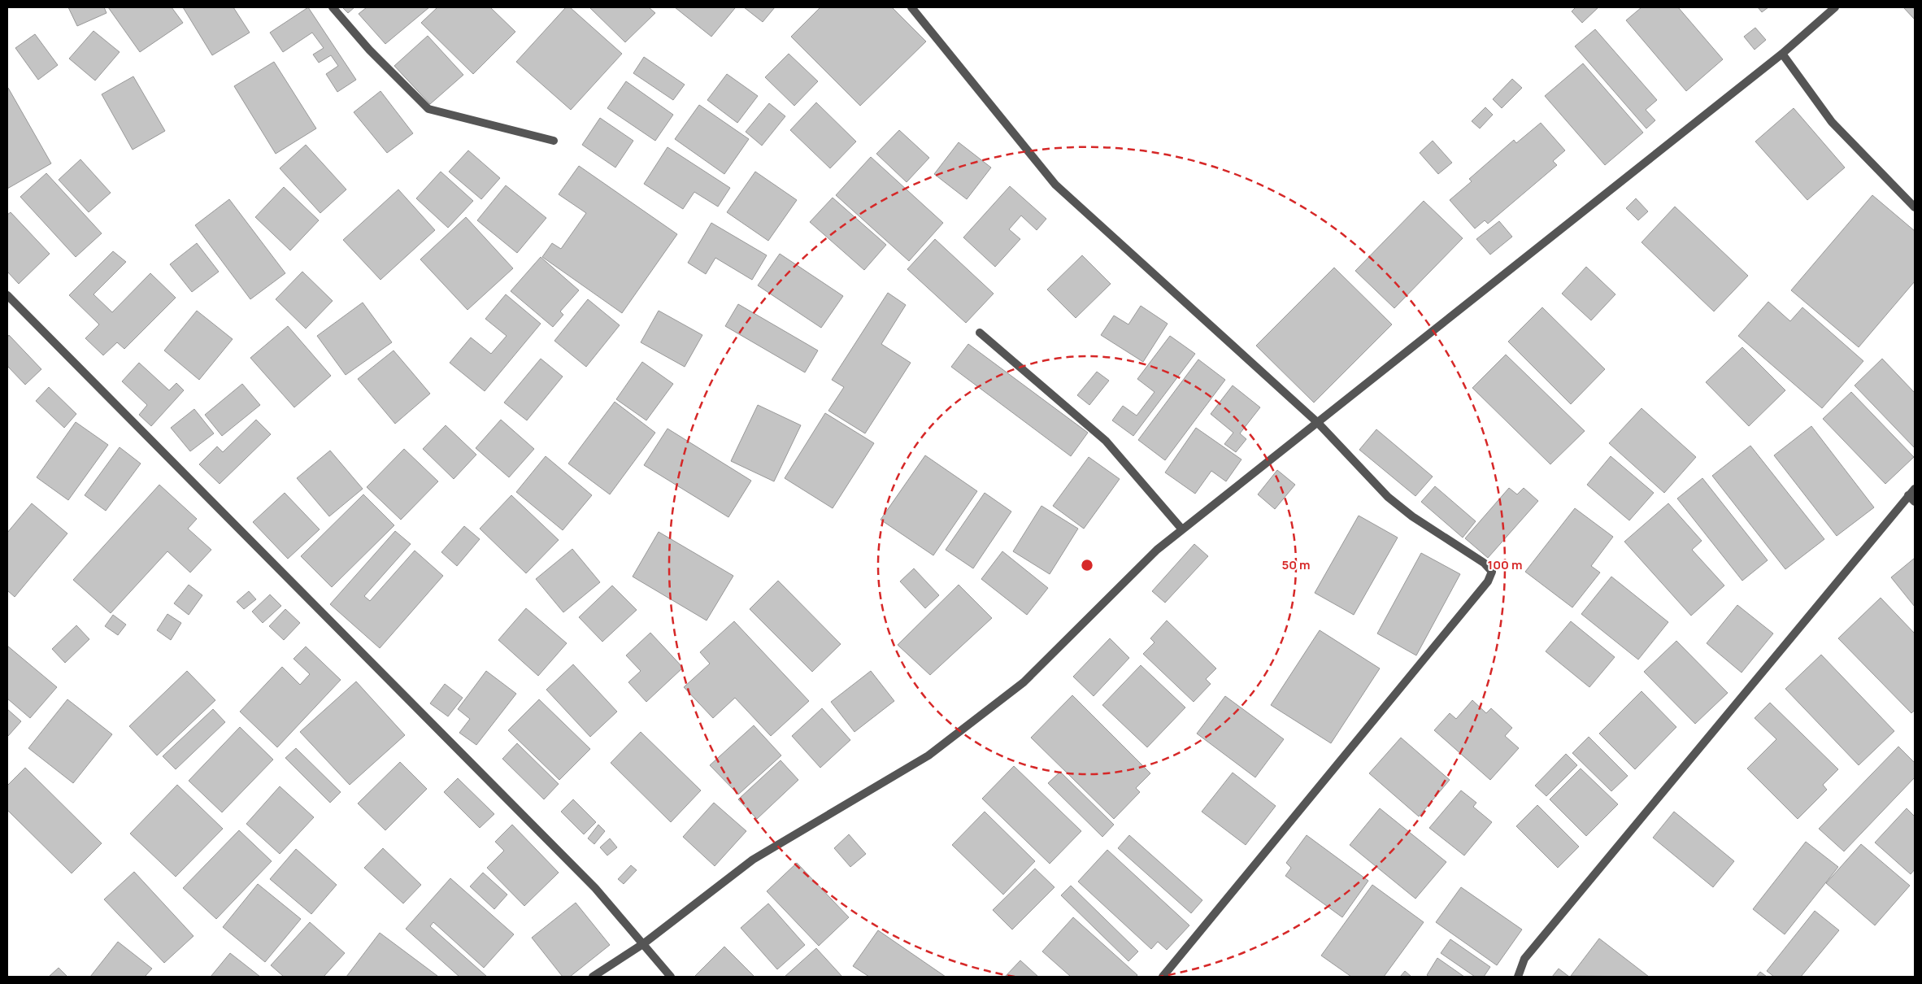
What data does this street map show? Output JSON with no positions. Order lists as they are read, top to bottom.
{
  "rings": ["50 m", "100 m"]
}
